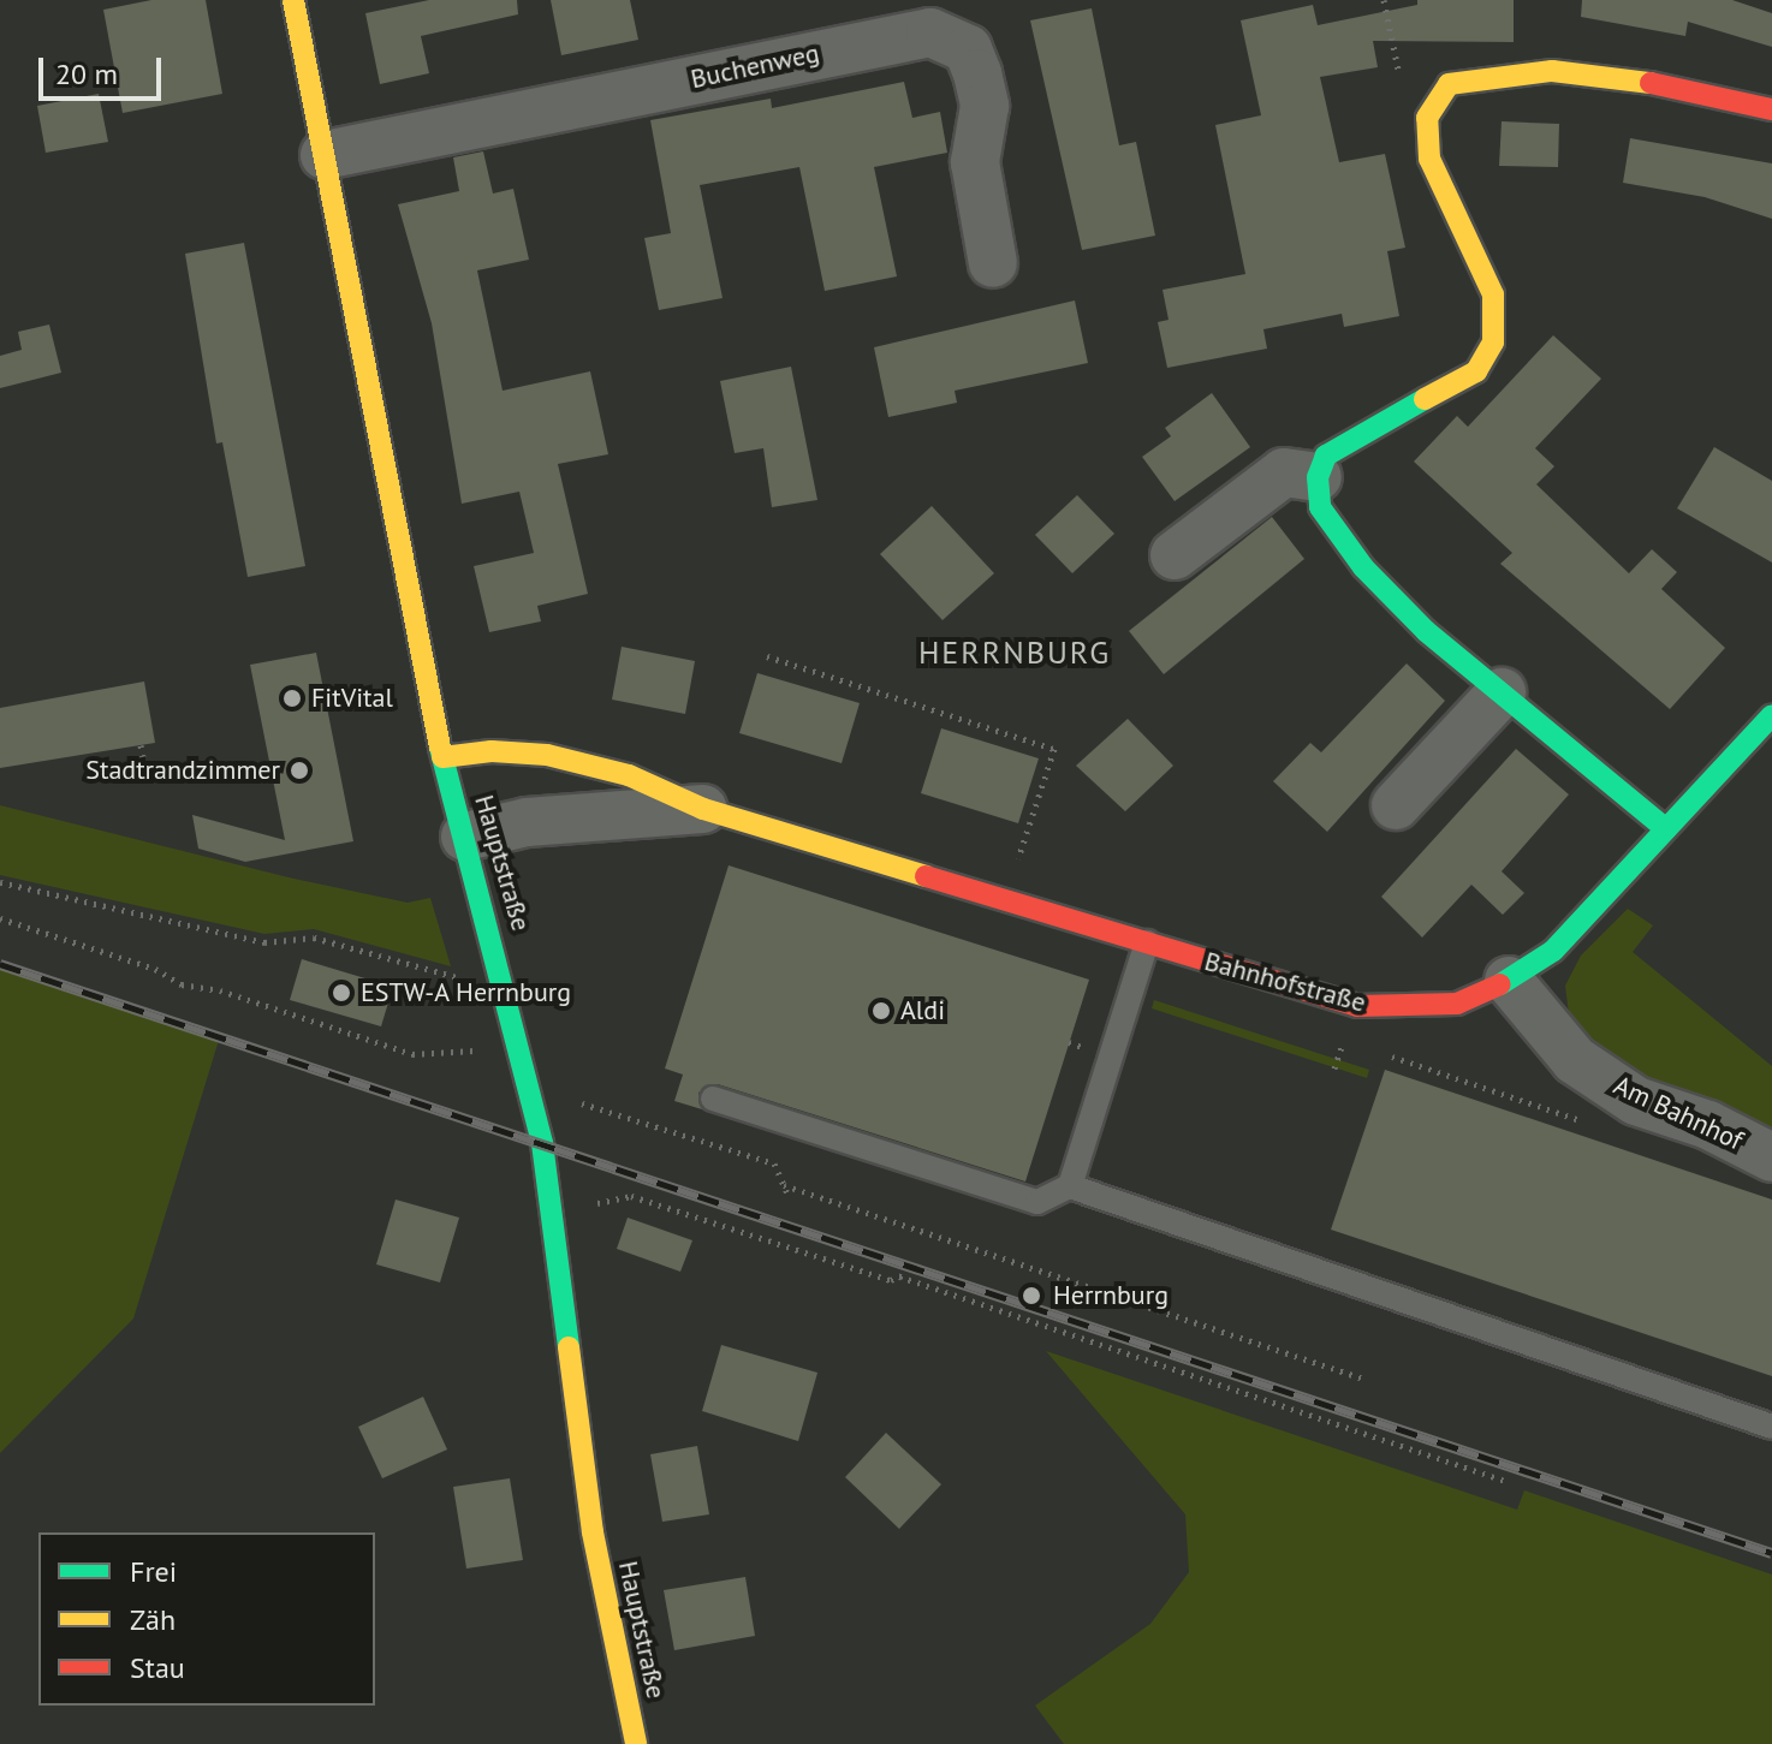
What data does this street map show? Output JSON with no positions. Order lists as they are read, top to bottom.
{
  "streets": {
    "street": [
      "Buchenweg",
      "Hauptstraße",
      "Bahnhofstraße",
      "Am Bahnhof"
    ]
  },
  "crossings": [
    ["Buchenweg", "Hauptstraße"],
    ["Hauptstraße", "Bahnhofstraße"],
    ["Bahnhofstraße", "Am Bahnhof"]
  ],
  "districts": ["HERRNBURG"],
  "places": [
    "FitVital",
    "Stadtrandzimmer",
    "ESTW-A Herrnburg",
    "Aldi",
    "Herrnburg"
  ],
  "legend": ["Frei", "Zäh", "Stau"],
  "scale_bar": "20 m"
}
